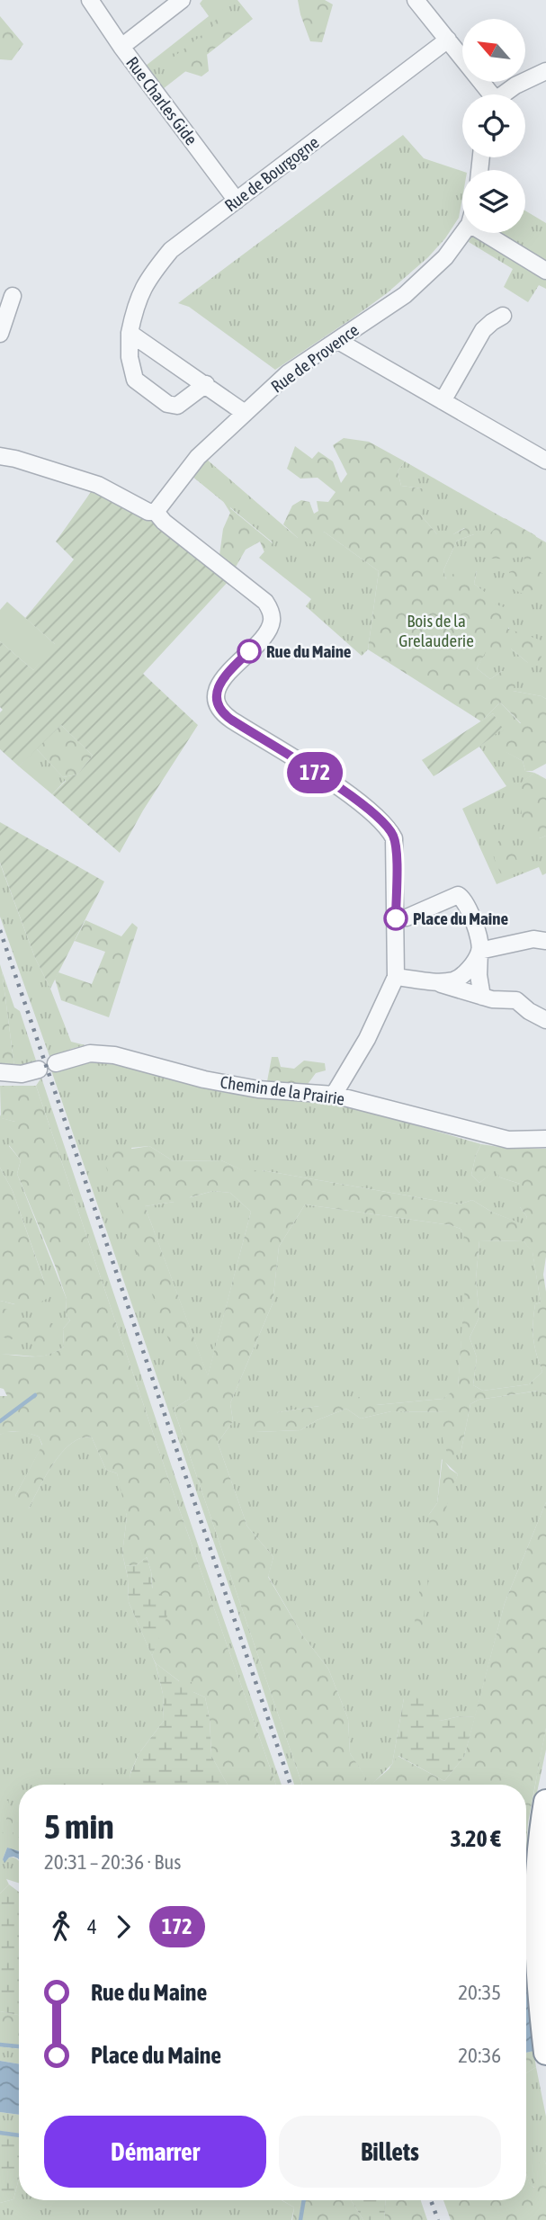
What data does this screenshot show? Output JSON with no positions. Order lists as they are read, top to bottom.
{
  "streets": {
    "street": [
      "Rue Charles Gide",
      "Rue de Bourgogne",
      "Rue de Provence",
      "Chemin de la Prairie"
    ]
  },
  "crossings": [
    ["Rue Charles Gide", "Rue de Bourgogne"]
  ],
  "parks": ["Bois de la Grelauderie"],
  "places": ["Rue du Maine", "Place du Maine"],
  "lines": ["bus line 172"],
  "north": "top left",
  "page": {
    "on_map": "172",
    "heading": ["5 min", "20:31 – 20:36 · Bus", "3.20 €"],
    "legs": ["4", "172"],
    "list": [
      {
        "name": "Rue du Maine",
        "value": "20:35"
      },
      {
        "name": "Place du Maine",
        "value": "20:36"
      }
    ],
    "buttons": ["Démarrer", "Billets"]
  }
}
